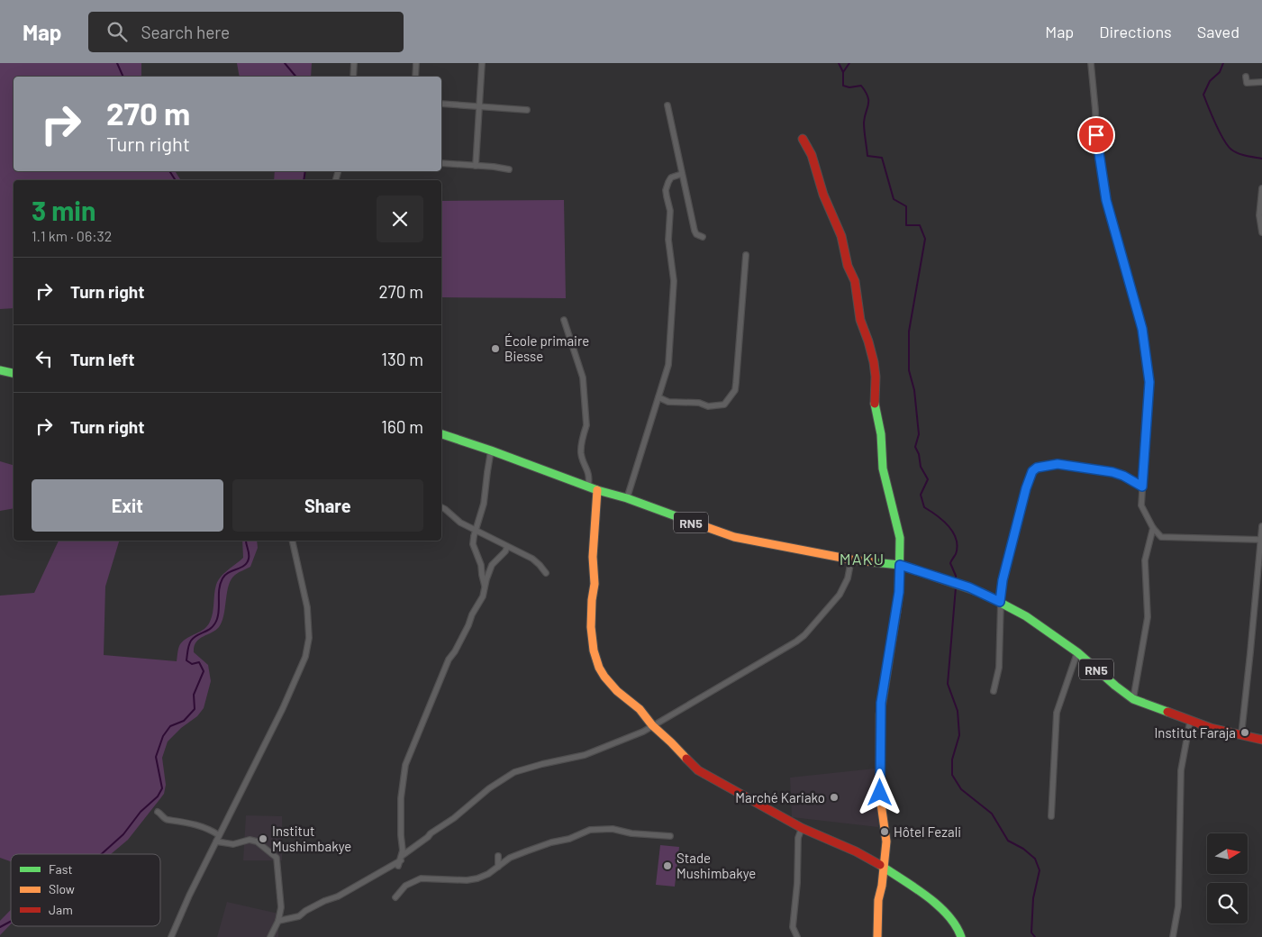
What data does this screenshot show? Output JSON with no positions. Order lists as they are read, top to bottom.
{
  "streets": {
    "main road": ["RN5"]
  },
  "districts": ["MAKU"],
  "places": [
    "École primaire Biesse",
    "Institut Faraja",
    "Marché Kariako",
    "Hôtel Fezali",
    "Institut Mushimbakye",
    "Stade Mushimbakye"
  ],
  "legend": ["Fast", "Slow", "Jam"],
  "north": "right",
  "page": {
    "header": "Map",
    "search": "Search here",
    "nav": ["Map", "Directions", "Saved"],
    "turn": ["270 m", "Turn right"],
    "heading": ["3 min", "1.1 km · 06:32"],
    "list": [
      {
        "name": "Turn right",
        "value": "270 m"
      },
      {
        "name": "Turn left",
        "value": "130 m"
      },
      {
        "name": "Turn right",
        "value": "160 m"
      }
    ],
    "buttons": ["Exit", "Share"]
  }
}
